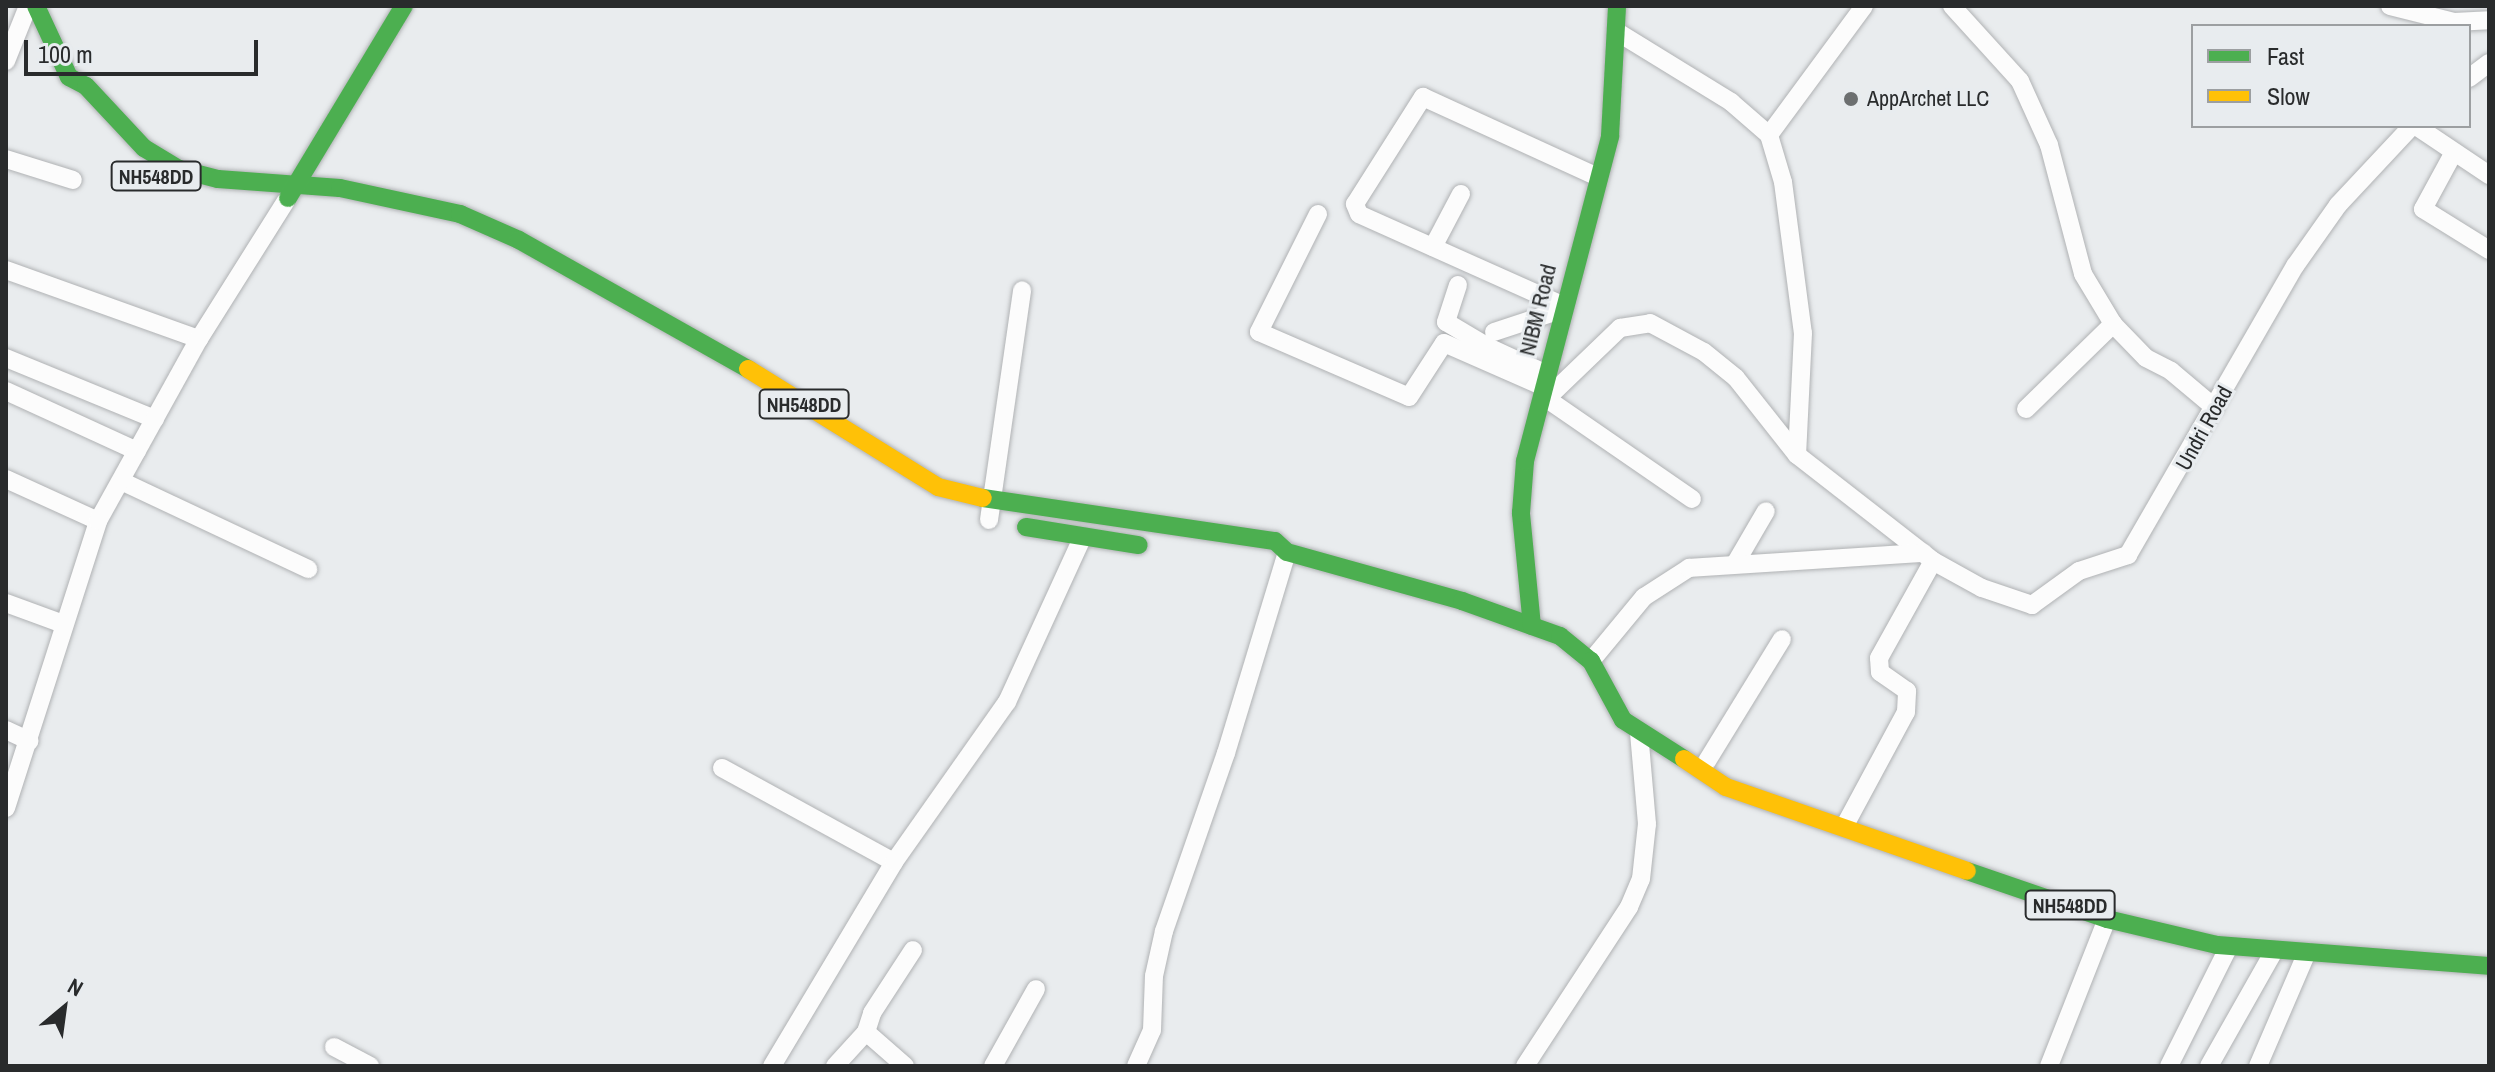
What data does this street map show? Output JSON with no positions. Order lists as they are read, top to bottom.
{
  "streets": {
    "main road": ["NH548DD", "NIBM Road"],
    "street": ["Undri Road"]
  },
  "crossings": [
    ["NH548DD", "NIBM Road"],
    ["NIBM Road", "Undri Road"]
  ],
  "places": ["AppArchet LLC"],
  "legend": ["Fast", "Slow"],
  "scale_bar": "100 m",
  "north": "top right"
}
